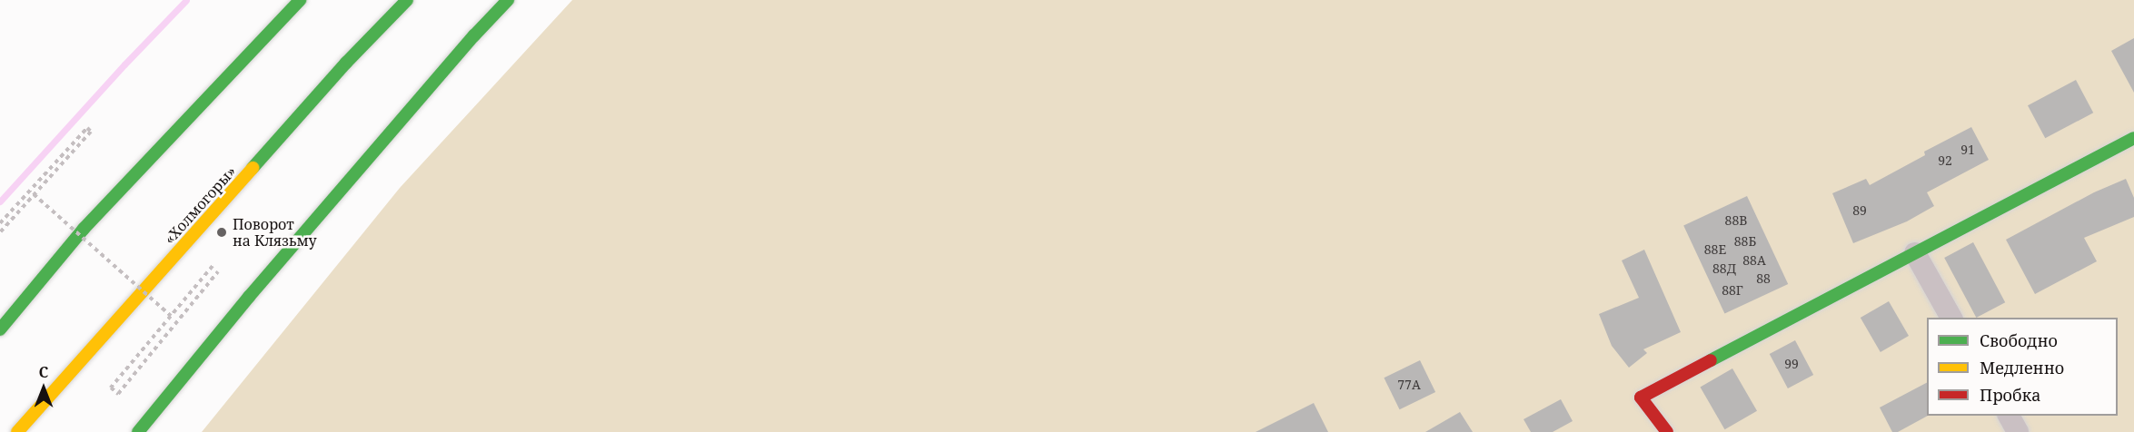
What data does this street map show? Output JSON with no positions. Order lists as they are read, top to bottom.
{
  "streets": {
    "main road": ["«Холмогоры»"]
  },
  "places": ["Поворот на Клязьму"],
  "house_numbers": [
    "91",
    "92",
    "89",
    "88В",
    "88Б",
    "88Е",
    "88А",
    "88Д",
    "88",
    "88Г",
    "99",
    "77А"
  ],
  "legend": ["Свободно", "Медленно", "Пробка"],
  "north": "top"
}
